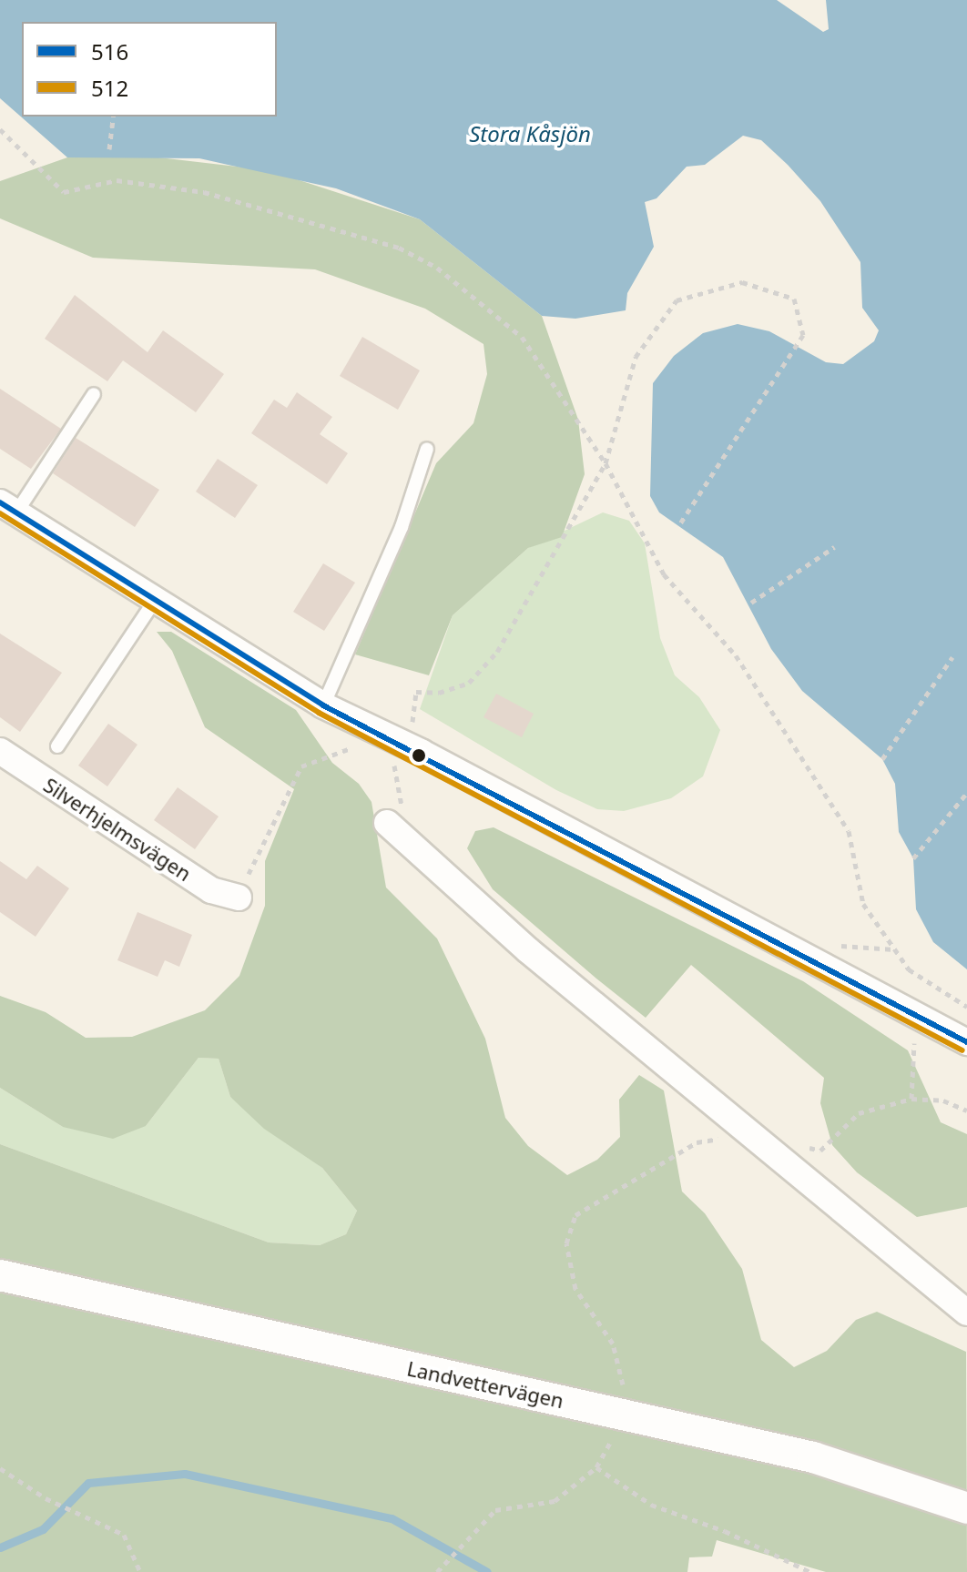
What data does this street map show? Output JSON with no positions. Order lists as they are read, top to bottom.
{
  "streets": {
    "street": ["Silverhjelmsvägen", "Landvettervägen"]
  },
  "water": ["Stora Kåsjön"],
  "lines": ["transit line 516", "transit line 512"],
  "legend": ["516", "512"]
}
